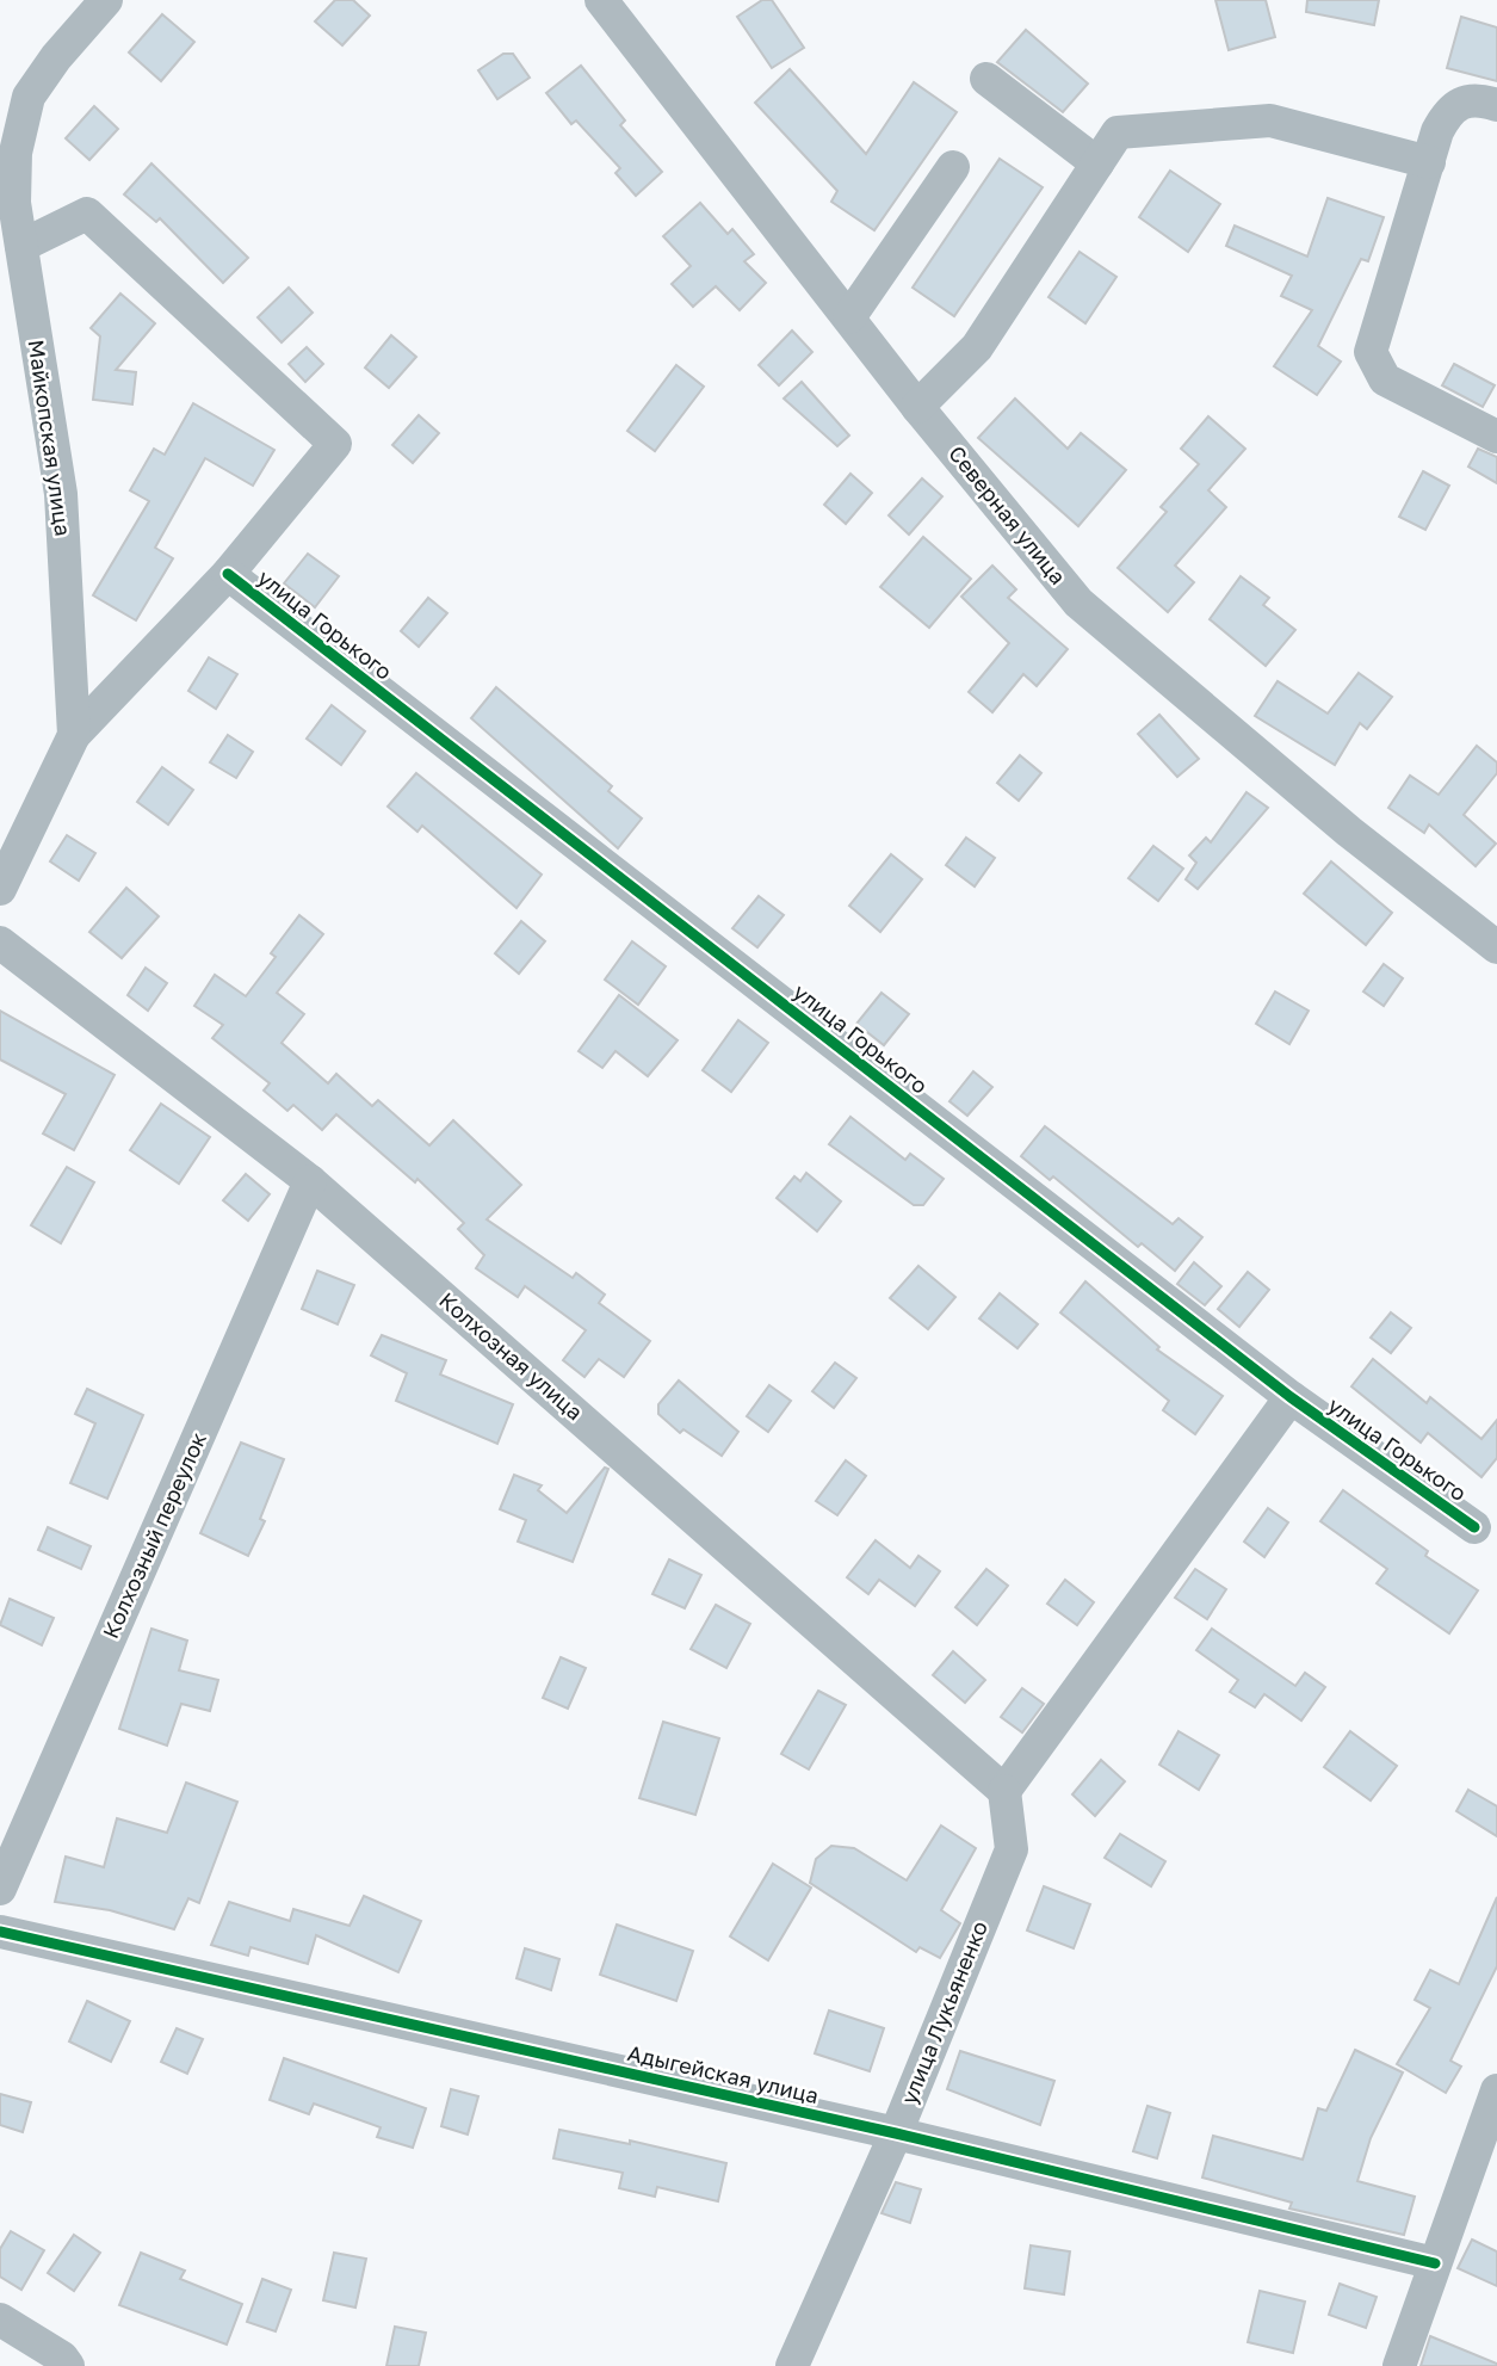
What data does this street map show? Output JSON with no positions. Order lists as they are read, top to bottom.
{
  "streets": {
    "street": [
      "Майкопская улица",
      "Северная улица",
      "улица Горького",
      "Колхозная улица",
      "Колхозный переулок",
      "улица Лукьяненко",
      "Адыгейская улица"
    ]
  },
  "crossings": [
    ["Майкопская улица", "улица Горького"],
    ["Колхозная улица", "Колхозный переулок"],
    ["Колхозная улица", "улица Лукьяненко"],
    ["улица Лукьяненко", "Адыгейская улица"]
  ]
}
